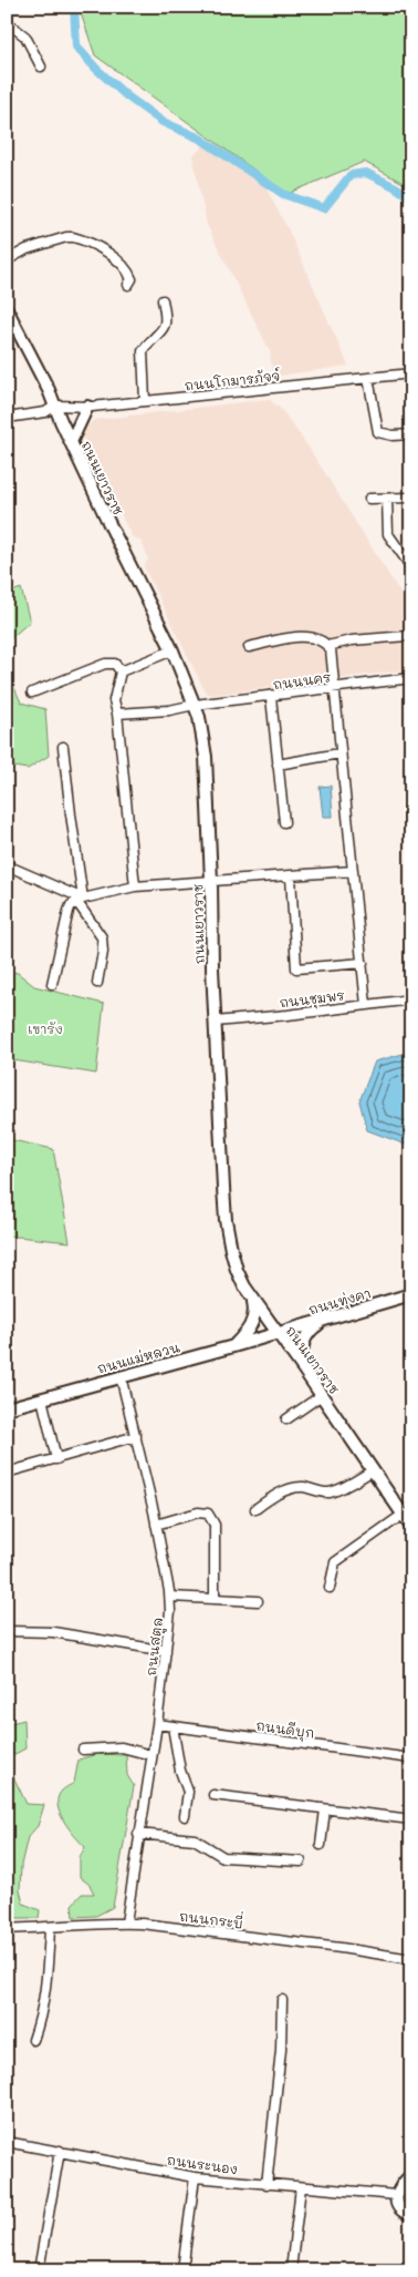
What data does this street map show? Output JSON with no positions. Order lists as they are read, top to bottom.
{
  "streets": {
    "main road": ["ถนนเยาวราช", "ถนนทุ่งคา", "ถนนแม่หลวน"],
    "street": [
      "ถนนโกมารภัจจ์",
      "ถนนนคร",
      "ถนนชุมพร",
      "ถนนสตูล",
      "ถนนดีบุก",
      "ถนนกระบี่",
      "ถนนระนอง"
    ]
  },
  "crossings": [
    ["ถนนโกมารภัจจ์", "ถนนเยาวราช"],
    ["ถนนเยาวราช", "ถนนนคร"],
    ["ถนนเยาวราช", "ถนนชุมพร"],
    ["ถนนเยาวราช", "ถนนทุ่งคา"],
    ["ถนนเยาวราช", "ถนนแม่หลวน"],
    ["ถนนทุ่งคา", "ถนนแม่หลวน"],
    ["ถนนแม่หลวน", "ถนนสตูล"],
    ["ถนนสตูล", "ถนนดีบุก"],
    ["ถนนสตูล", "ถนนกระบี่"]
  ],
  "parks": ["เขารัง"]
}
